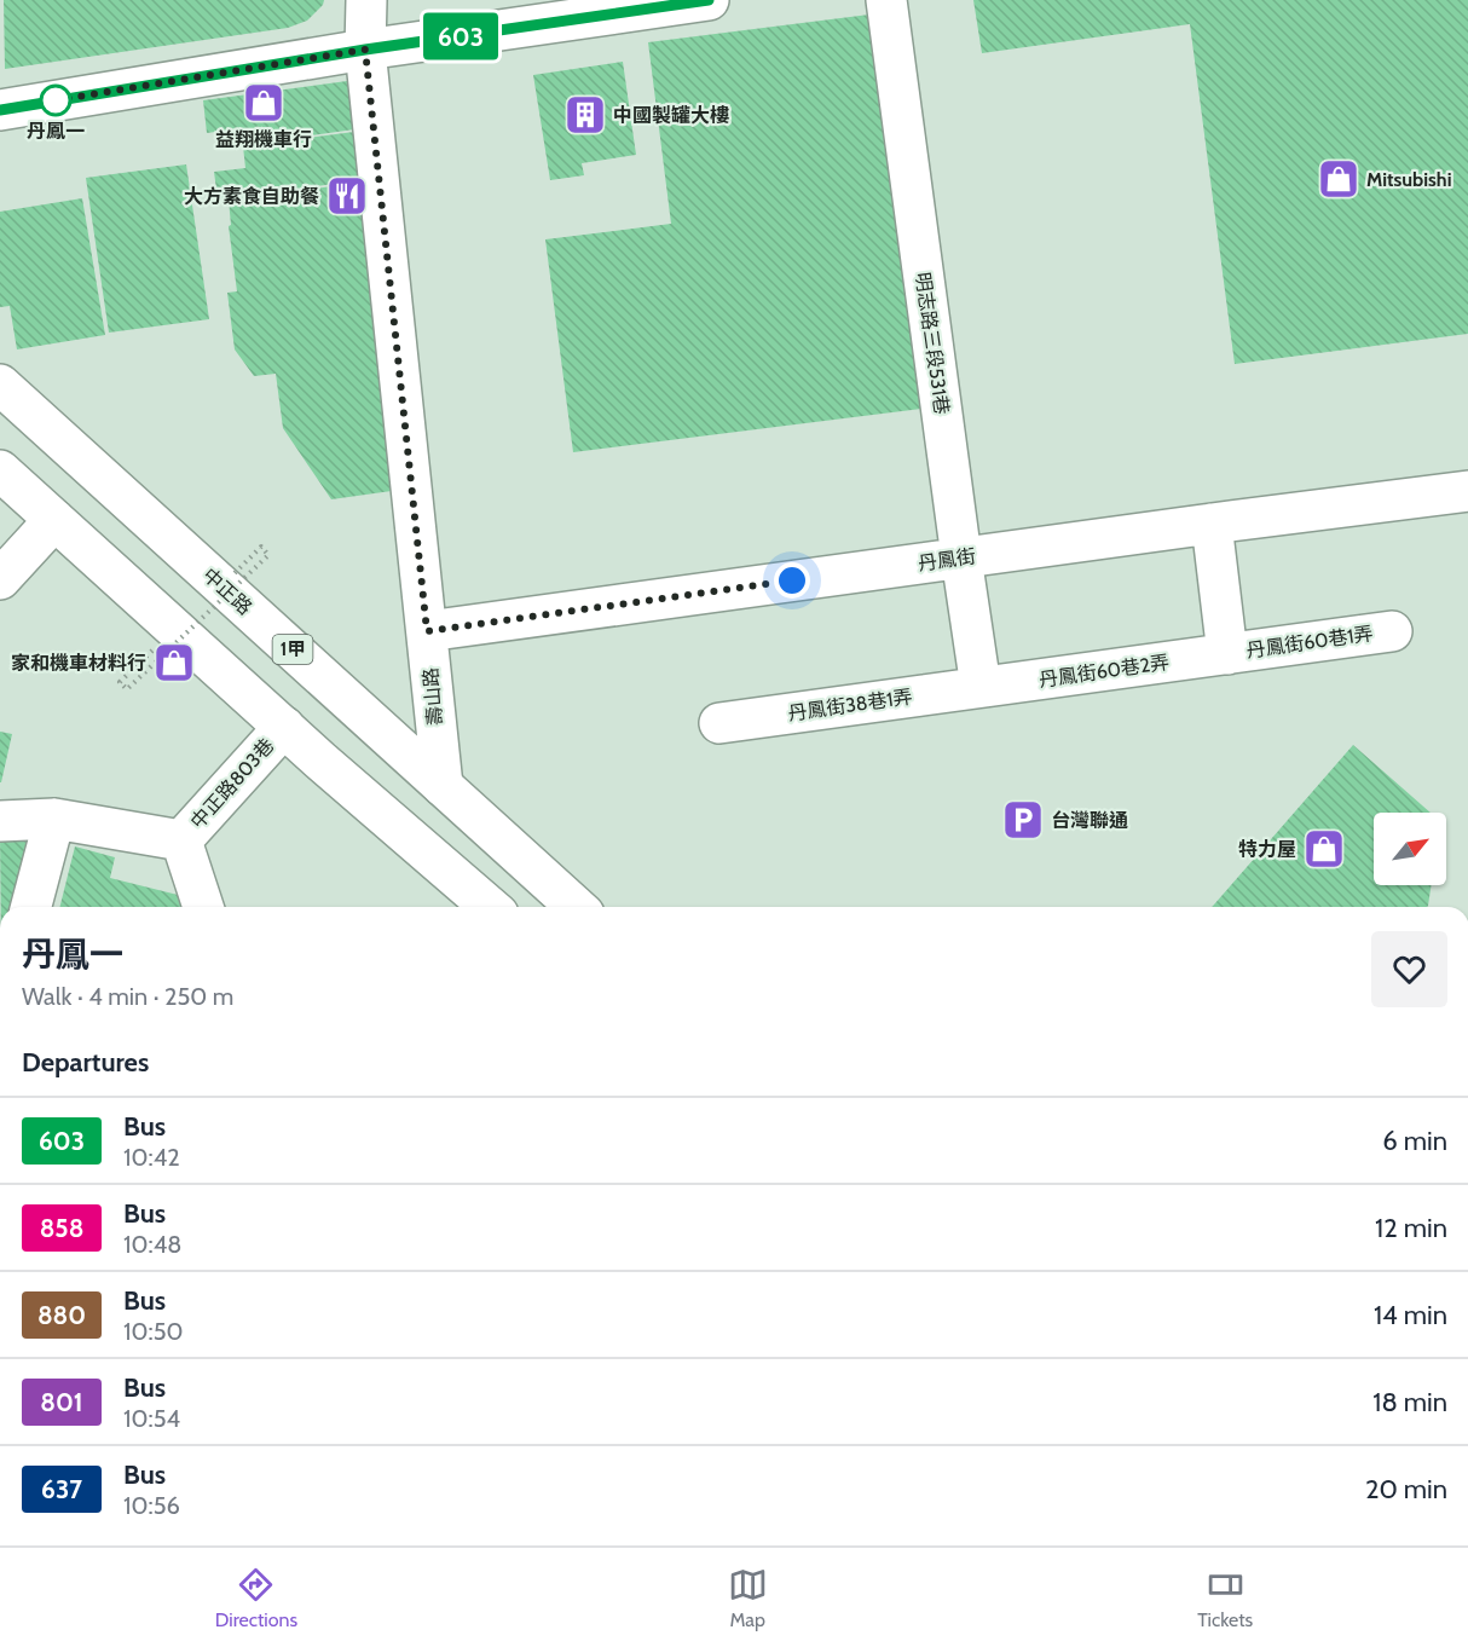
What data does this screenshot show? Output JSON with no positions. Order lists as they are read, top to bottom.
{
  "streets": {
    "main road": [
      "明志路三段531巷",
      "丹鳳街",
      "中正路",
      "丹鳳街60巷1弄",
      "1甲",
      "丹鳳街60巷2弄",
      "壽山路",
      "丹鳳街38巷1弄",
      "中正路803巷"
    ]
  },
  "crossings": [
    ["明志路三段531巷", "丹鳳街"],
    ["明志路三段531巷", "丹鳳街60巷2弄"],
    ["明志路三段531巷", "丹鳳街38巷1弄"],
    ["丹鳳街", "壽山路"],
    ["中正路", "壽山路"],
    ["丹鳳街60巷1弄", "丹鳳街60巷2弄"],
    ["丹鳳街60巷2弄", "丹鳳街38巷1弄"]
  ],
  "places": {
    "other": ["丹鳳一"],
    "shop": [
      "益翔機車行",
      "Mitsubishi",
      "家和機車材料行",
      "特力屋"
    ],
    "building": ["中國製罐大樓"],
    "restaurant": ["大方素食自助餐"],
    "parking": ["台灣聯通"]
  },
  "lines": ["bus line 603"],
  "north": "top right",
  "page": {
    "on_map": "603",
    "heading": [
      ["丹鳳一", "Walk · 4 min · 250 m"],
      "Departures"
    ],
    "list": [
      {
        "mark": "603",
        "name": "Bus",
        "note": "10:42",
        "value": "6 min"
      },
      {
        "mark": "858",
        "name": "Bus",
        "note": "10:48",
        "value": "12 min"
      },
      {
        "mark": "880",
        "name": "Bus",
        "note": "10:50",
        "value": "14 min"
      },
      {
        "mark": "801",
        "name": "Bus",
        "note": "10:54",
        "value": "18 min"
      },
      {
        "mark": "637",
        "name": "Bus",
        "note": "10:56",
        "value": "20 min"
      }
    ],
    "tabs": ["Directions", "Map", "Tickets"]
  }
}
